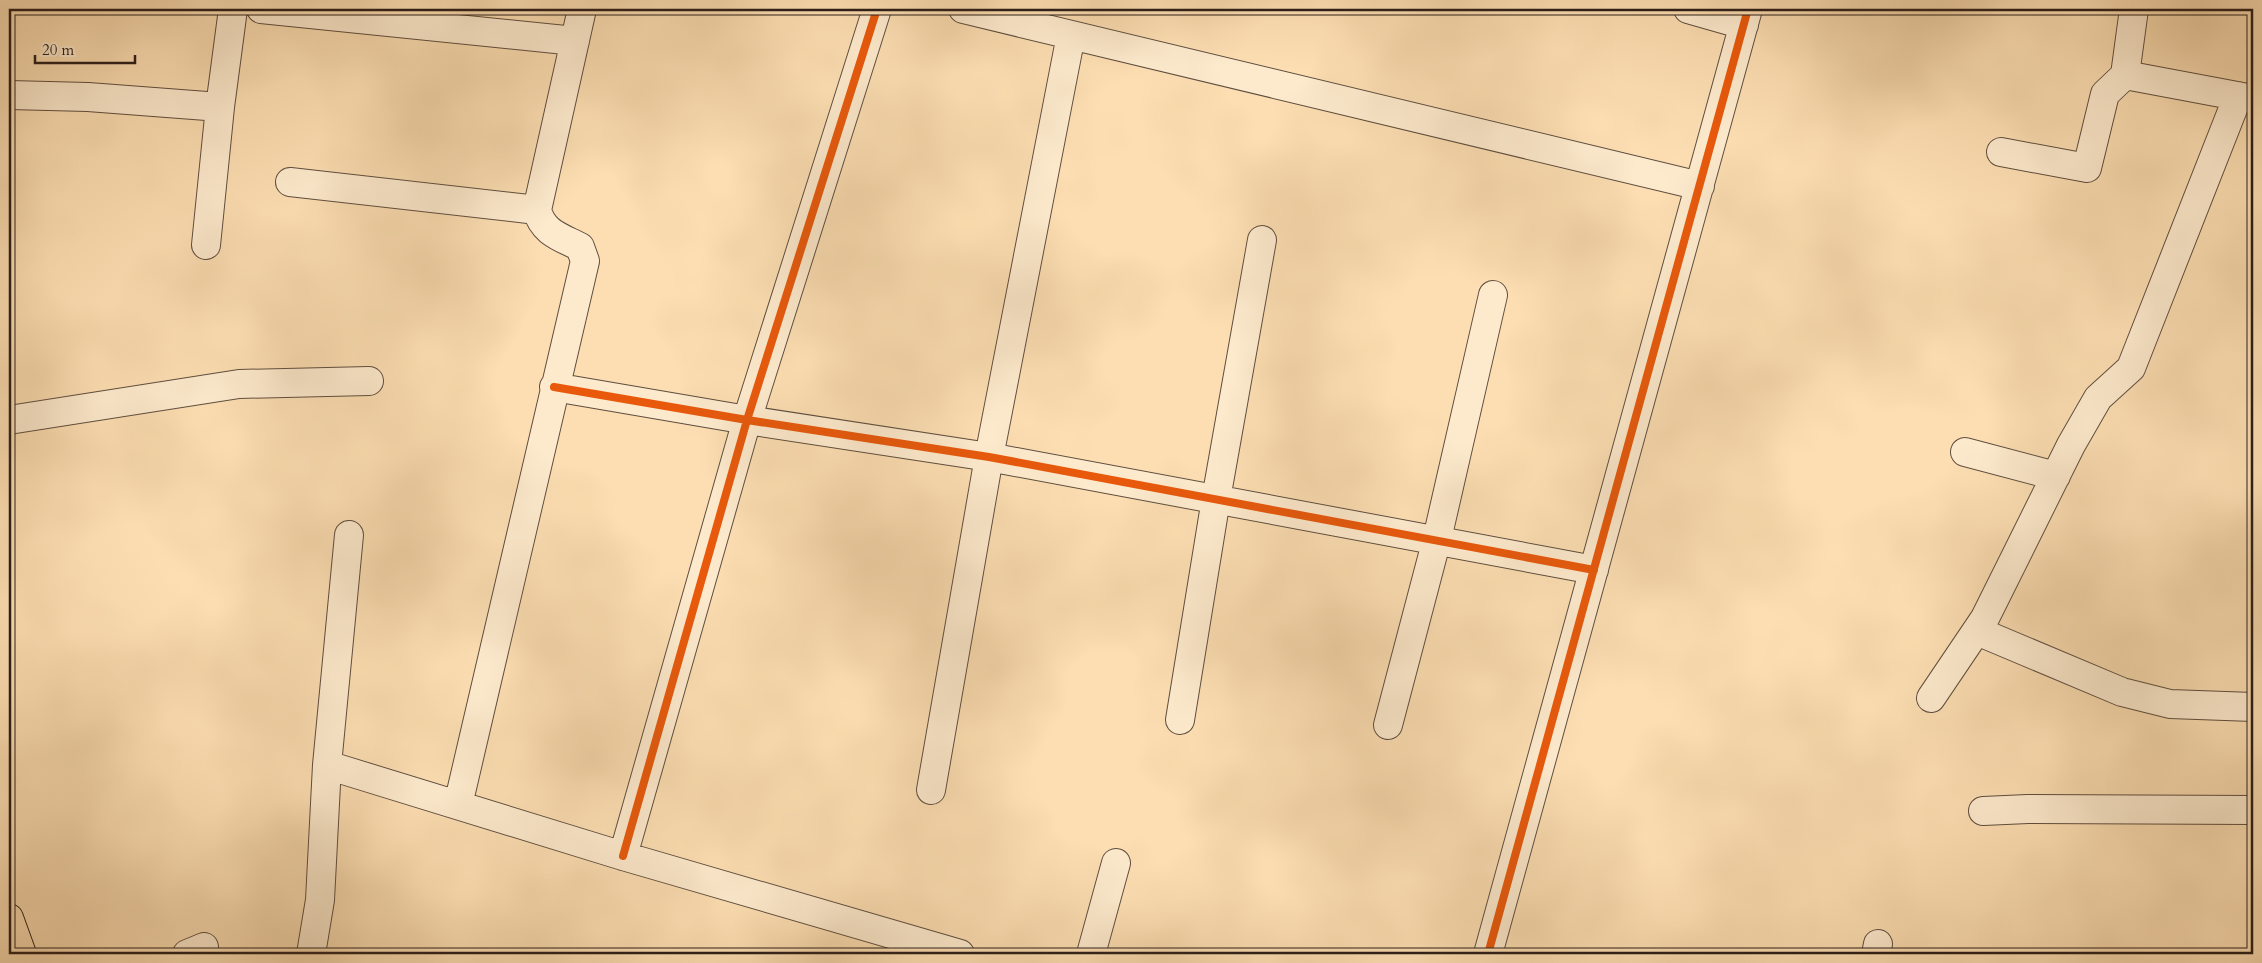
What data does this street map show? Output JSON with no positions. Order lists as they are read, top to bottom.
{
  "scale_bar": "20 m"
}
